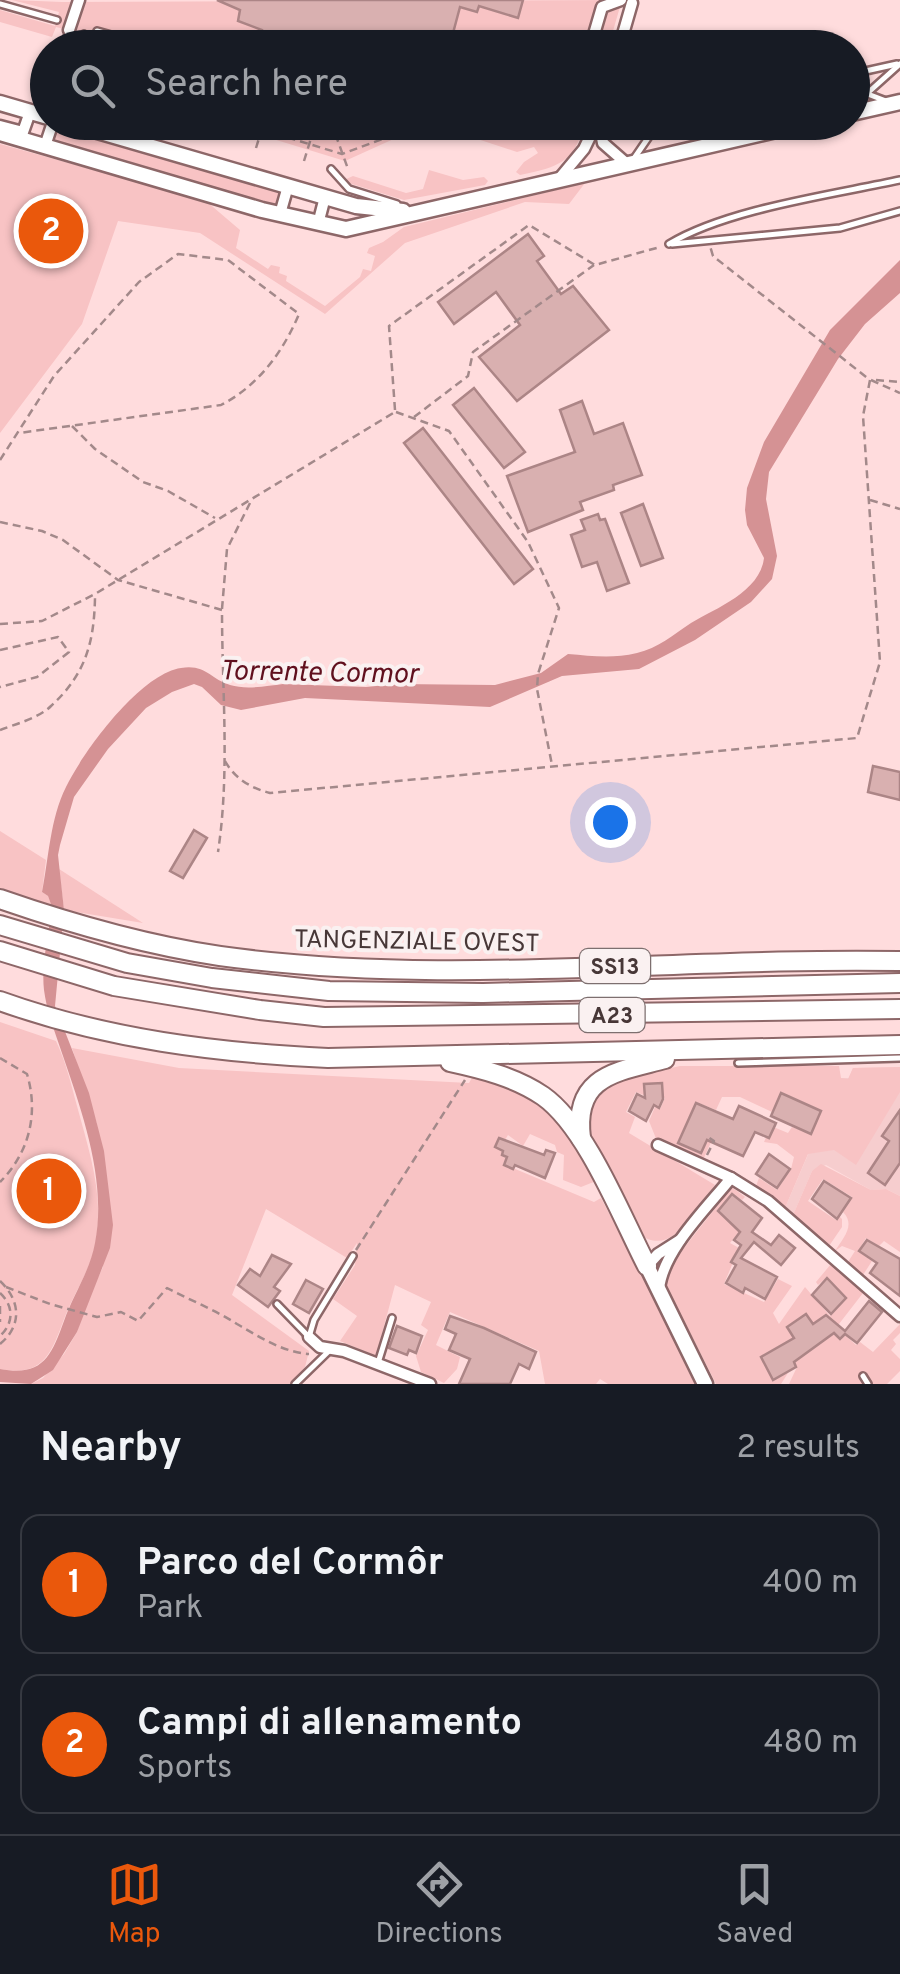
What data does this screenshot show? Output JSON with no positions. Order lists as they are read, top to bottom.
{
  "streets": {
    "highway": ["TANGENZIALE OVEST", "SS13", "A23"]
  },
  "water": ["Torrente Cormor"],
  "page": {
    "search": "Search here",
    "pins": ["2", "1"],
    "heading": ["Nearby", "2 results"],
    "list": [
      {
        "mark": "1",
        "name": "Parco del Cormôr",
        "note": "Park",
        "value": "400 m"
      },
      {
        "mark": "2",
        "name": "Campi di allenamento",
        "note": "Sports",
        "value": "480 m"
      }
    ],
    "nav": ["Map", "Directions", "Saved"]
  }
}
